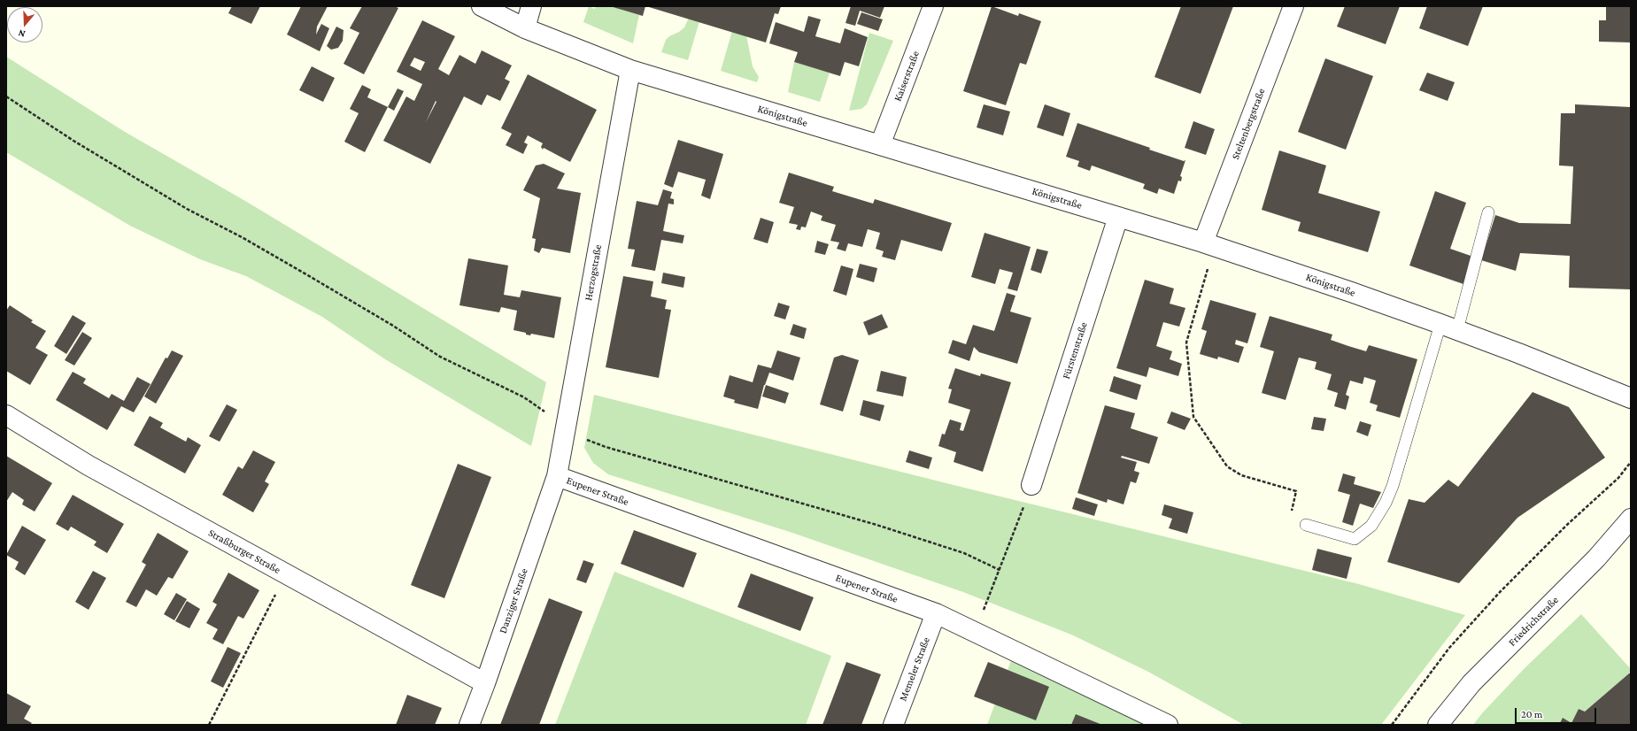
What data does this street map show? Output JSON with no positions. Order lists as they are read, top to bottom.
{
  "streets": {
    "street": [
      "Kaiserstraße",
      "Königstraße",
      "Steltenbergstraße",
      "Herzogstraße",
      "Fürstenstraße",
      "Eupener Straße",
      "Straßburger Straße",
      "Danziger Straße",
      "Friedrichstraße",
      "Memeler Straße"
    ]
  },
  "crossings": [
    ["Kaiserstraße", "Königstraße"],
    ["Königstraße", "Steltenbergstraße"],
    ["Königstraße", "Herzogstraße"],
    ["Königstraße", "Fürstenstraße"],
    ["Herzogstraße", "Eupener Straße"],
    ["Herzogstraße", "Danziger Straße"],
    ["Eupener Straße", "Danziger Straße"],
    ["Eupener Straße", "Memeler Straße"],
    ["Straßburger Straße", "Danziger Straße"]
  ],
  "scale_bar": "20 m",
  "north": "bottom"
}
